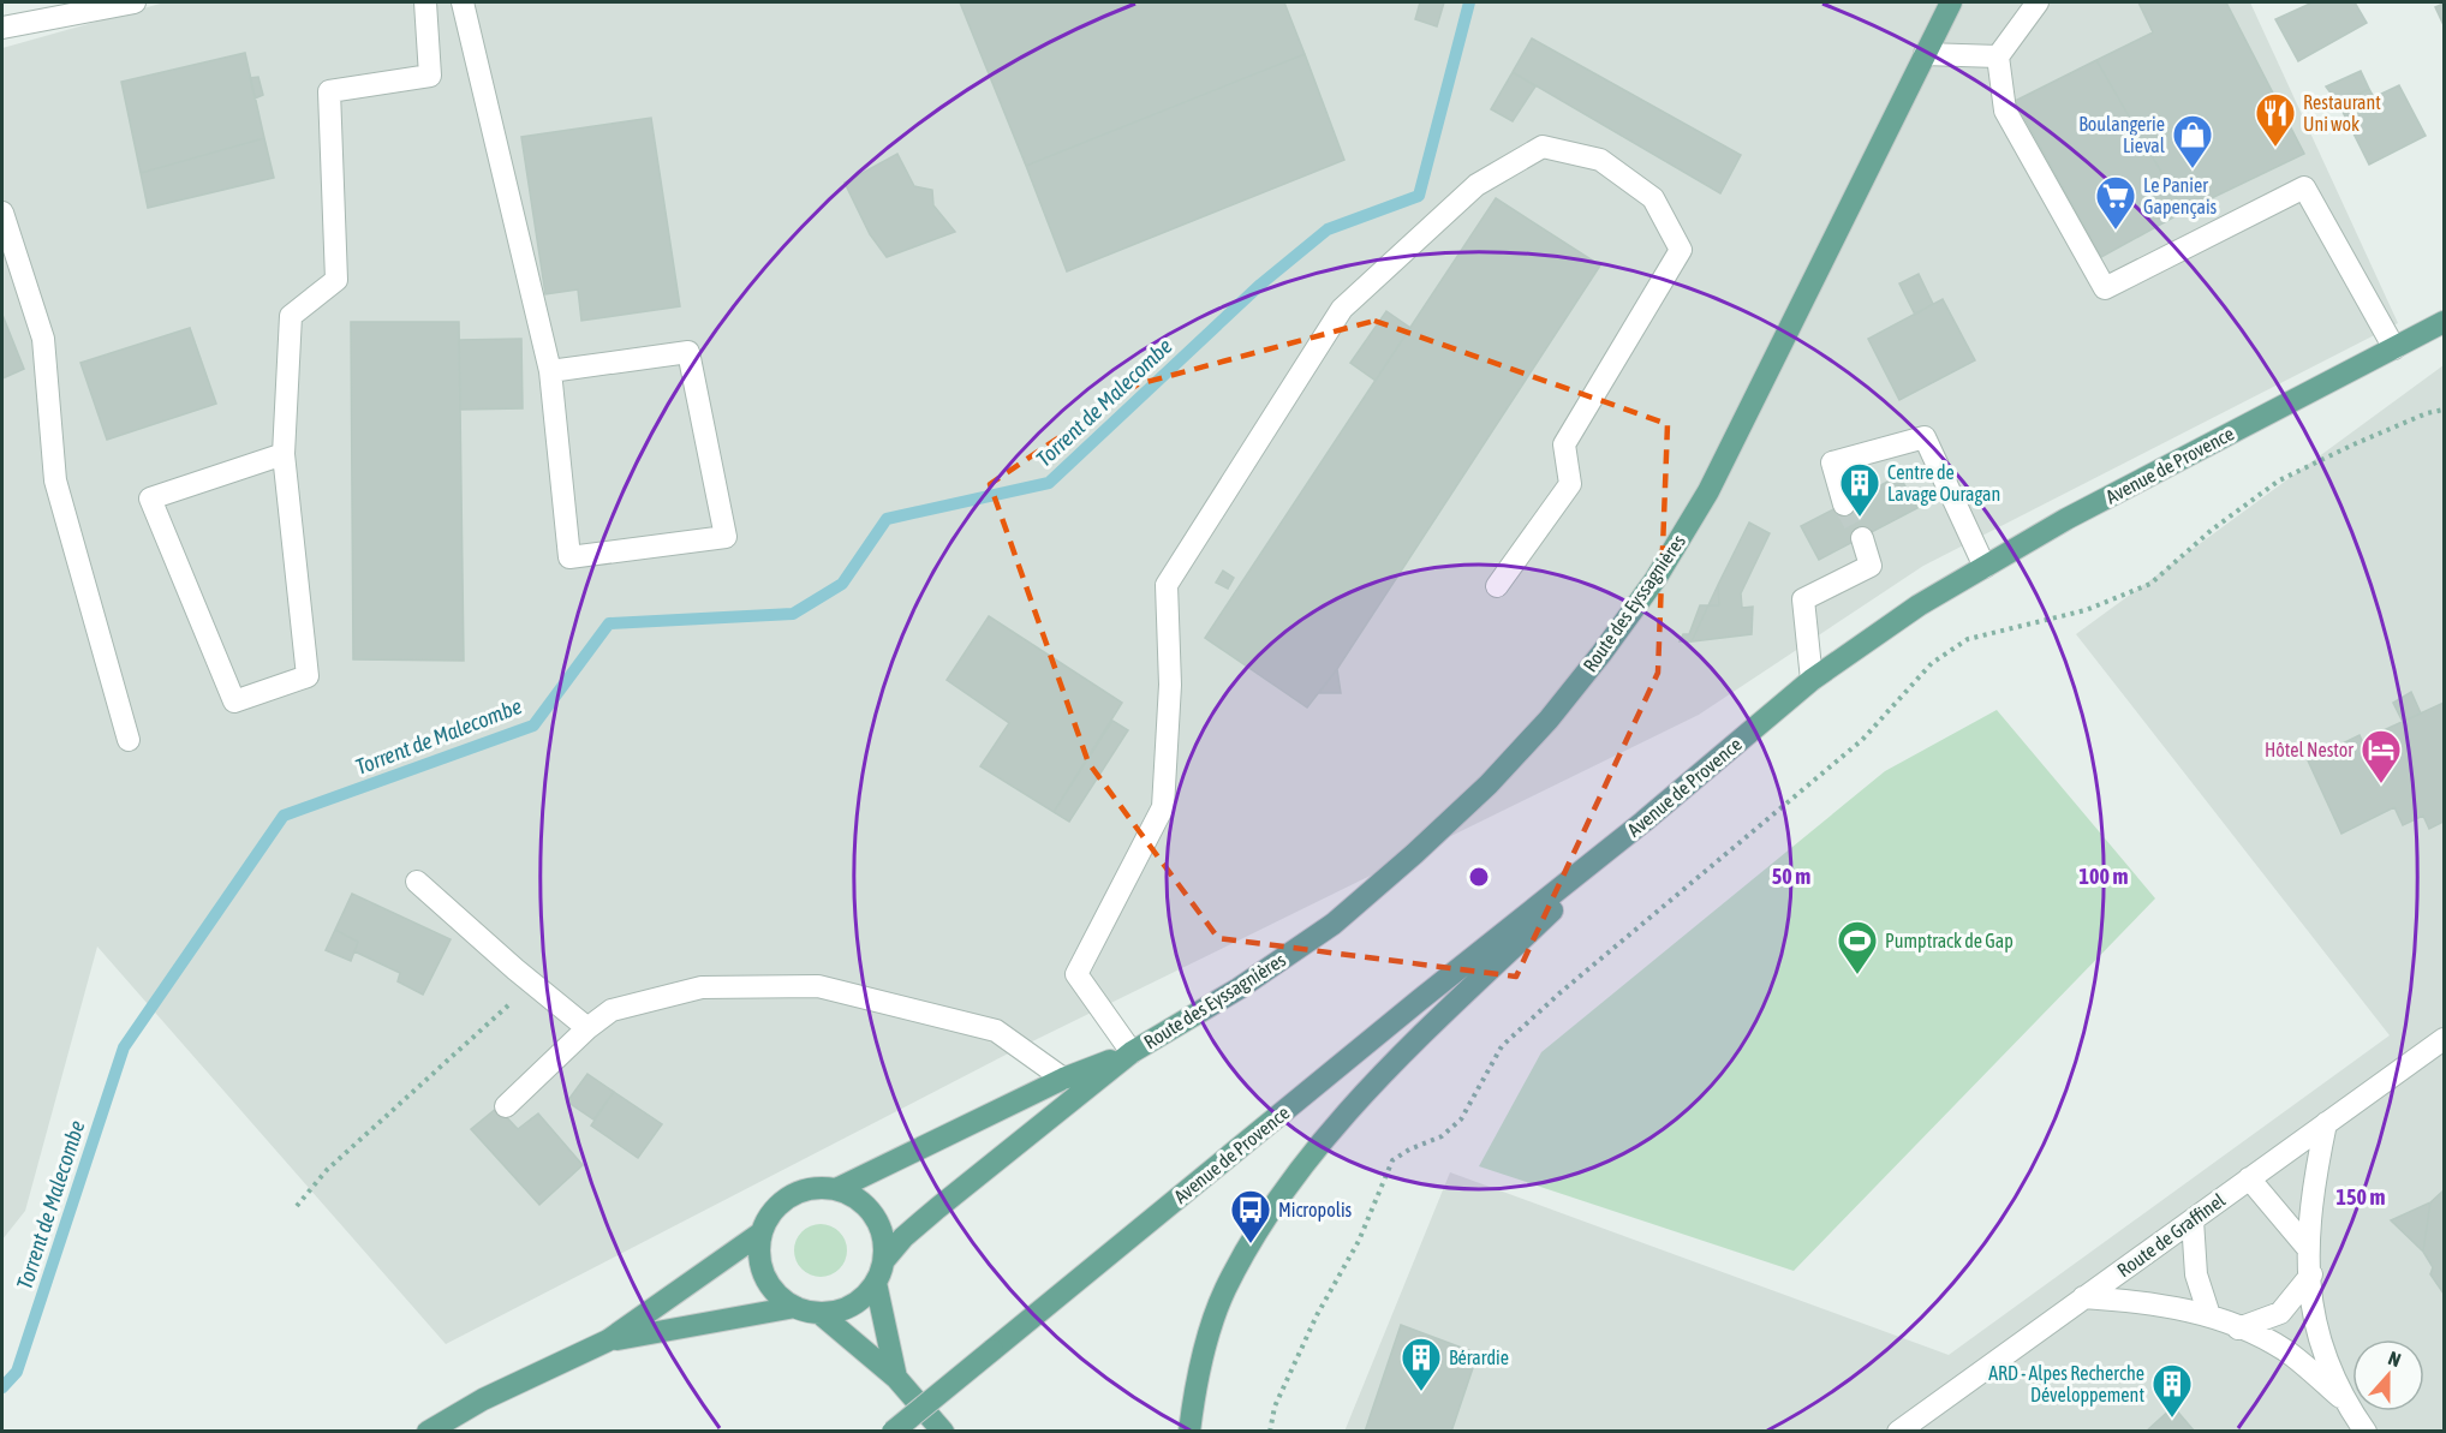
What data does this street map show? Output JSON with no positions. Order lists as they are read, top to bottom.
{
  "streets": {
    "main road": ["Avenue de Provence", "Route des Eyssagnières"],
    "street": ["Route de Graffinel"]
  },
  "water": ["Torrent de Malecombe"],
  "places": {
    "restaurant": ["Restaurant Uni wok"],
    "shop": ["Boulangerie Lieval"],
    "supermarket": ["Le Panier Gapençais"],
    "building": ["Centre de Lavage Ouragan", "Bérardie", "ARD - Alpes Recherche Développement"],
    "hotel": ["Hôtel Nestor"],
    "sports": ["Pumptrack de Gap"],
    "bus stop": ["Micropolis"]
  },
  "north": "top",
  "rings": ["50 m", "100 m", "150 m"]
}
